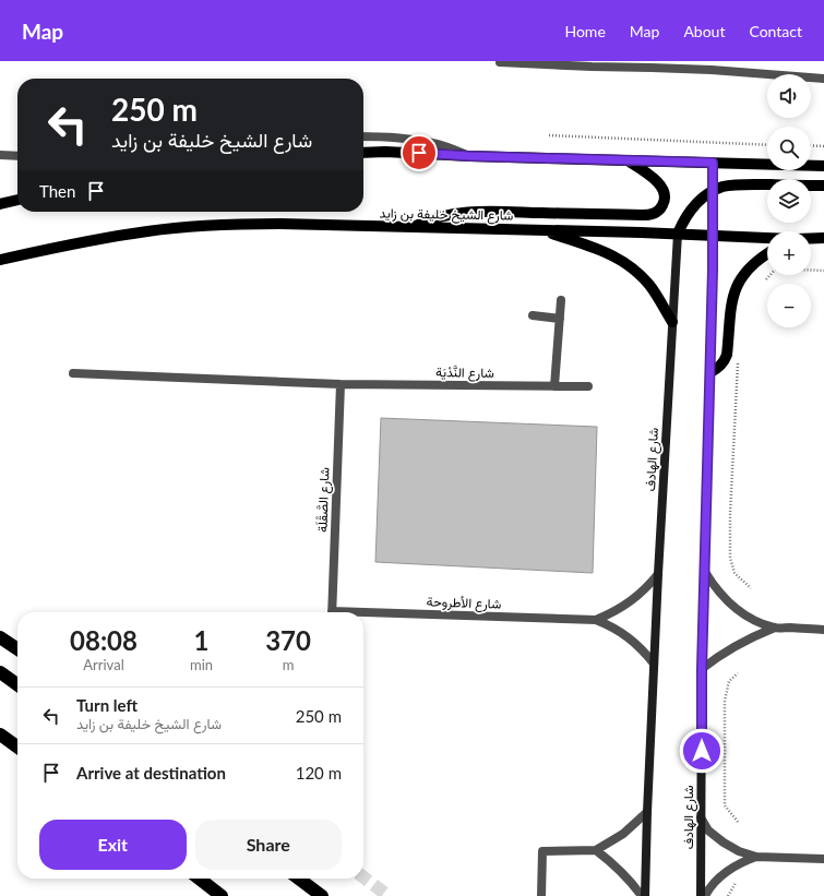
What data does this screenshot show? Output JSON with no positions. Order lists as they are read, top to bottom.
{
  "streets": {
    "main road": ["شارع الشيخ خليفة بن زايد"],
    "street": ["شارع الهادف"],
    "lane": ["شارع النَّدْيَة", "شارع الصَّقْلَة", "شارع الأطروحة"]
  },
  "crossings": [
    ["شارع الشيخ خليفة بن زايد", "شارع الهادف"],
    ["شارع النَّدْيَة", "شارع الصَّقْلَة"],
    ["شارع الهادف", "شارع الأطروحة"]
  ],
  "page": {
    "header": "Map",
    "nav": [
      "Home",
      "Map",
      "About",
      "Contact"
    ],
    "map_buttons": ["+", "−"],
    "turn": ["250 m", "شارع الشيخ خليفة بن زايد"],
    "then": "Then",
    "eta": [
      "08:08",
      "Arrival",
      "1",
      "min",
      "370",
      "m"
    ],
    "list": [
      {
        "name": "Turn left",
        "note": "شارع الشيخ خليفة بن زايد",
        "value": "250 m"
      },
      {
        "name": "Arrive at destination",
        "value": "120 m"
      }
    ],
    "buttons": ["Exit", "Share"]
  }
}
